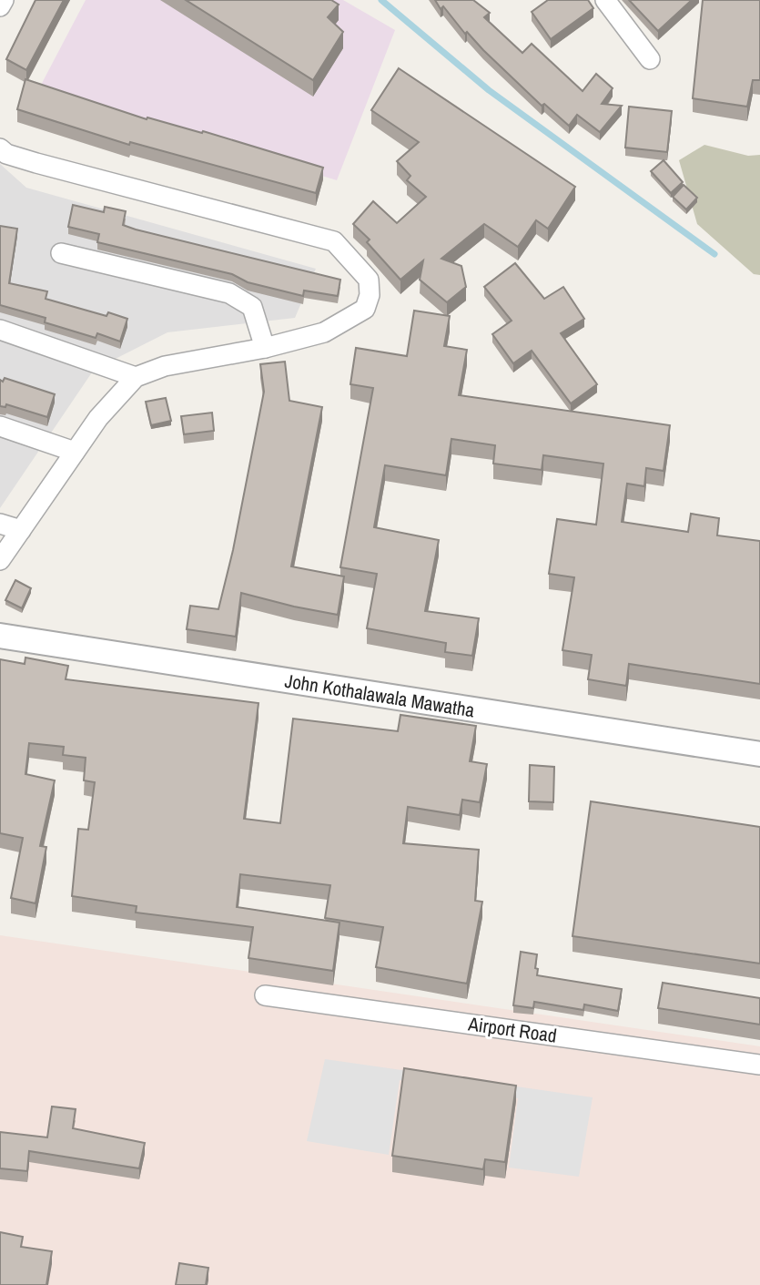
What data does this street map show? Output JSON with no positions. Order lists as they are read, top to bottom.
{
  "streets": {
    "street": ["John Kothalawala Mawatha", "Airport Road"]
  }
}
